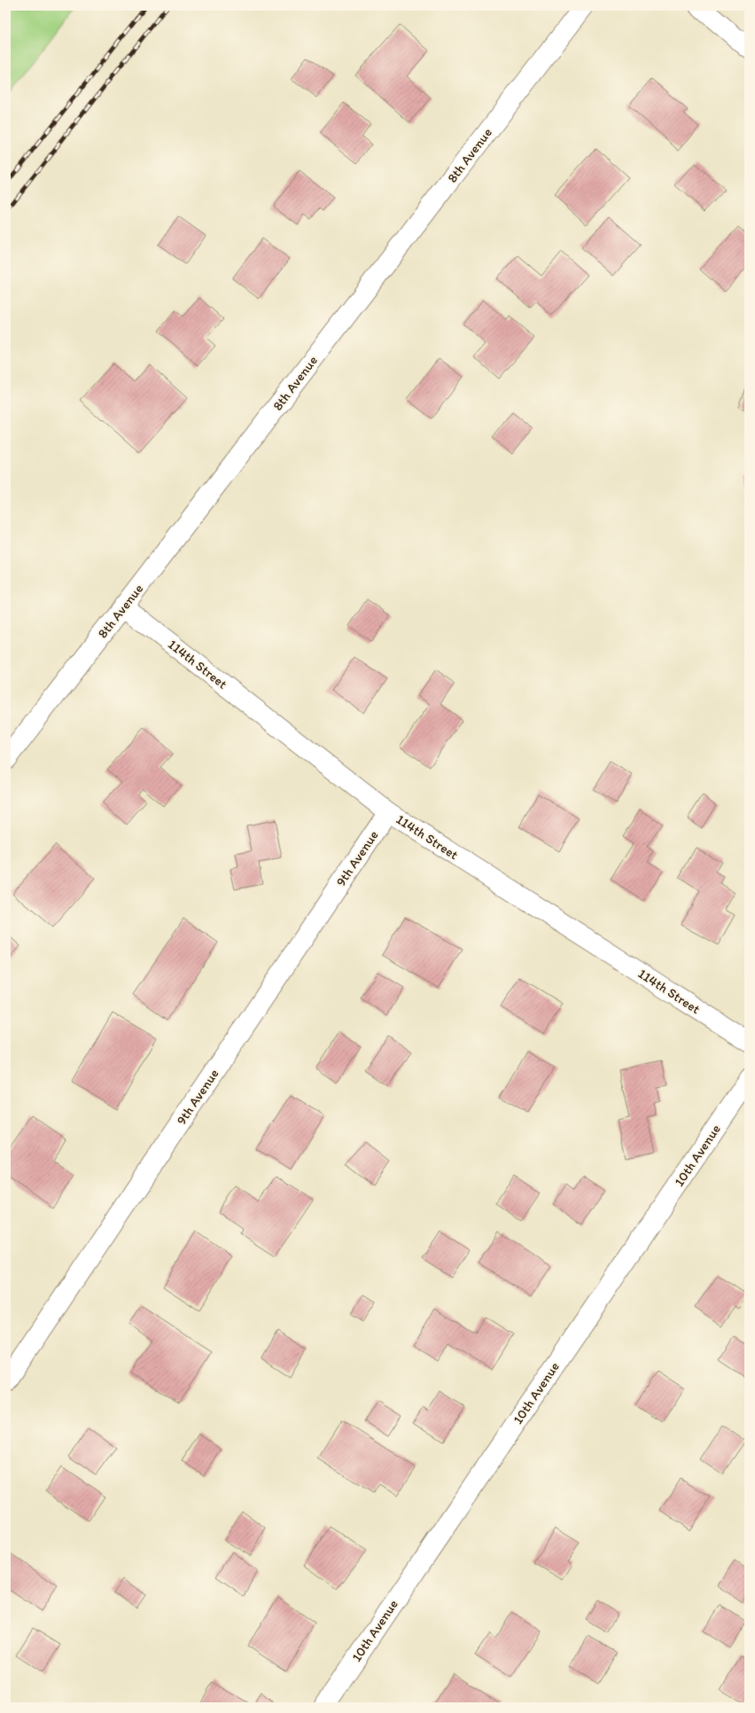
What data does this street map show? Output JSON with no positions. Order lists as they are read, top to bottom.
{
  "streets": {
    "street": [
      "8th Avenue",
      "114th Street",
      "9th Avenue",
      "10th Avenue"
    ]
  },
  "crossings": [
    ["8th Avenue", "114th Street"],
    ["114th Street", "9th Avenue"]
  ]
}
